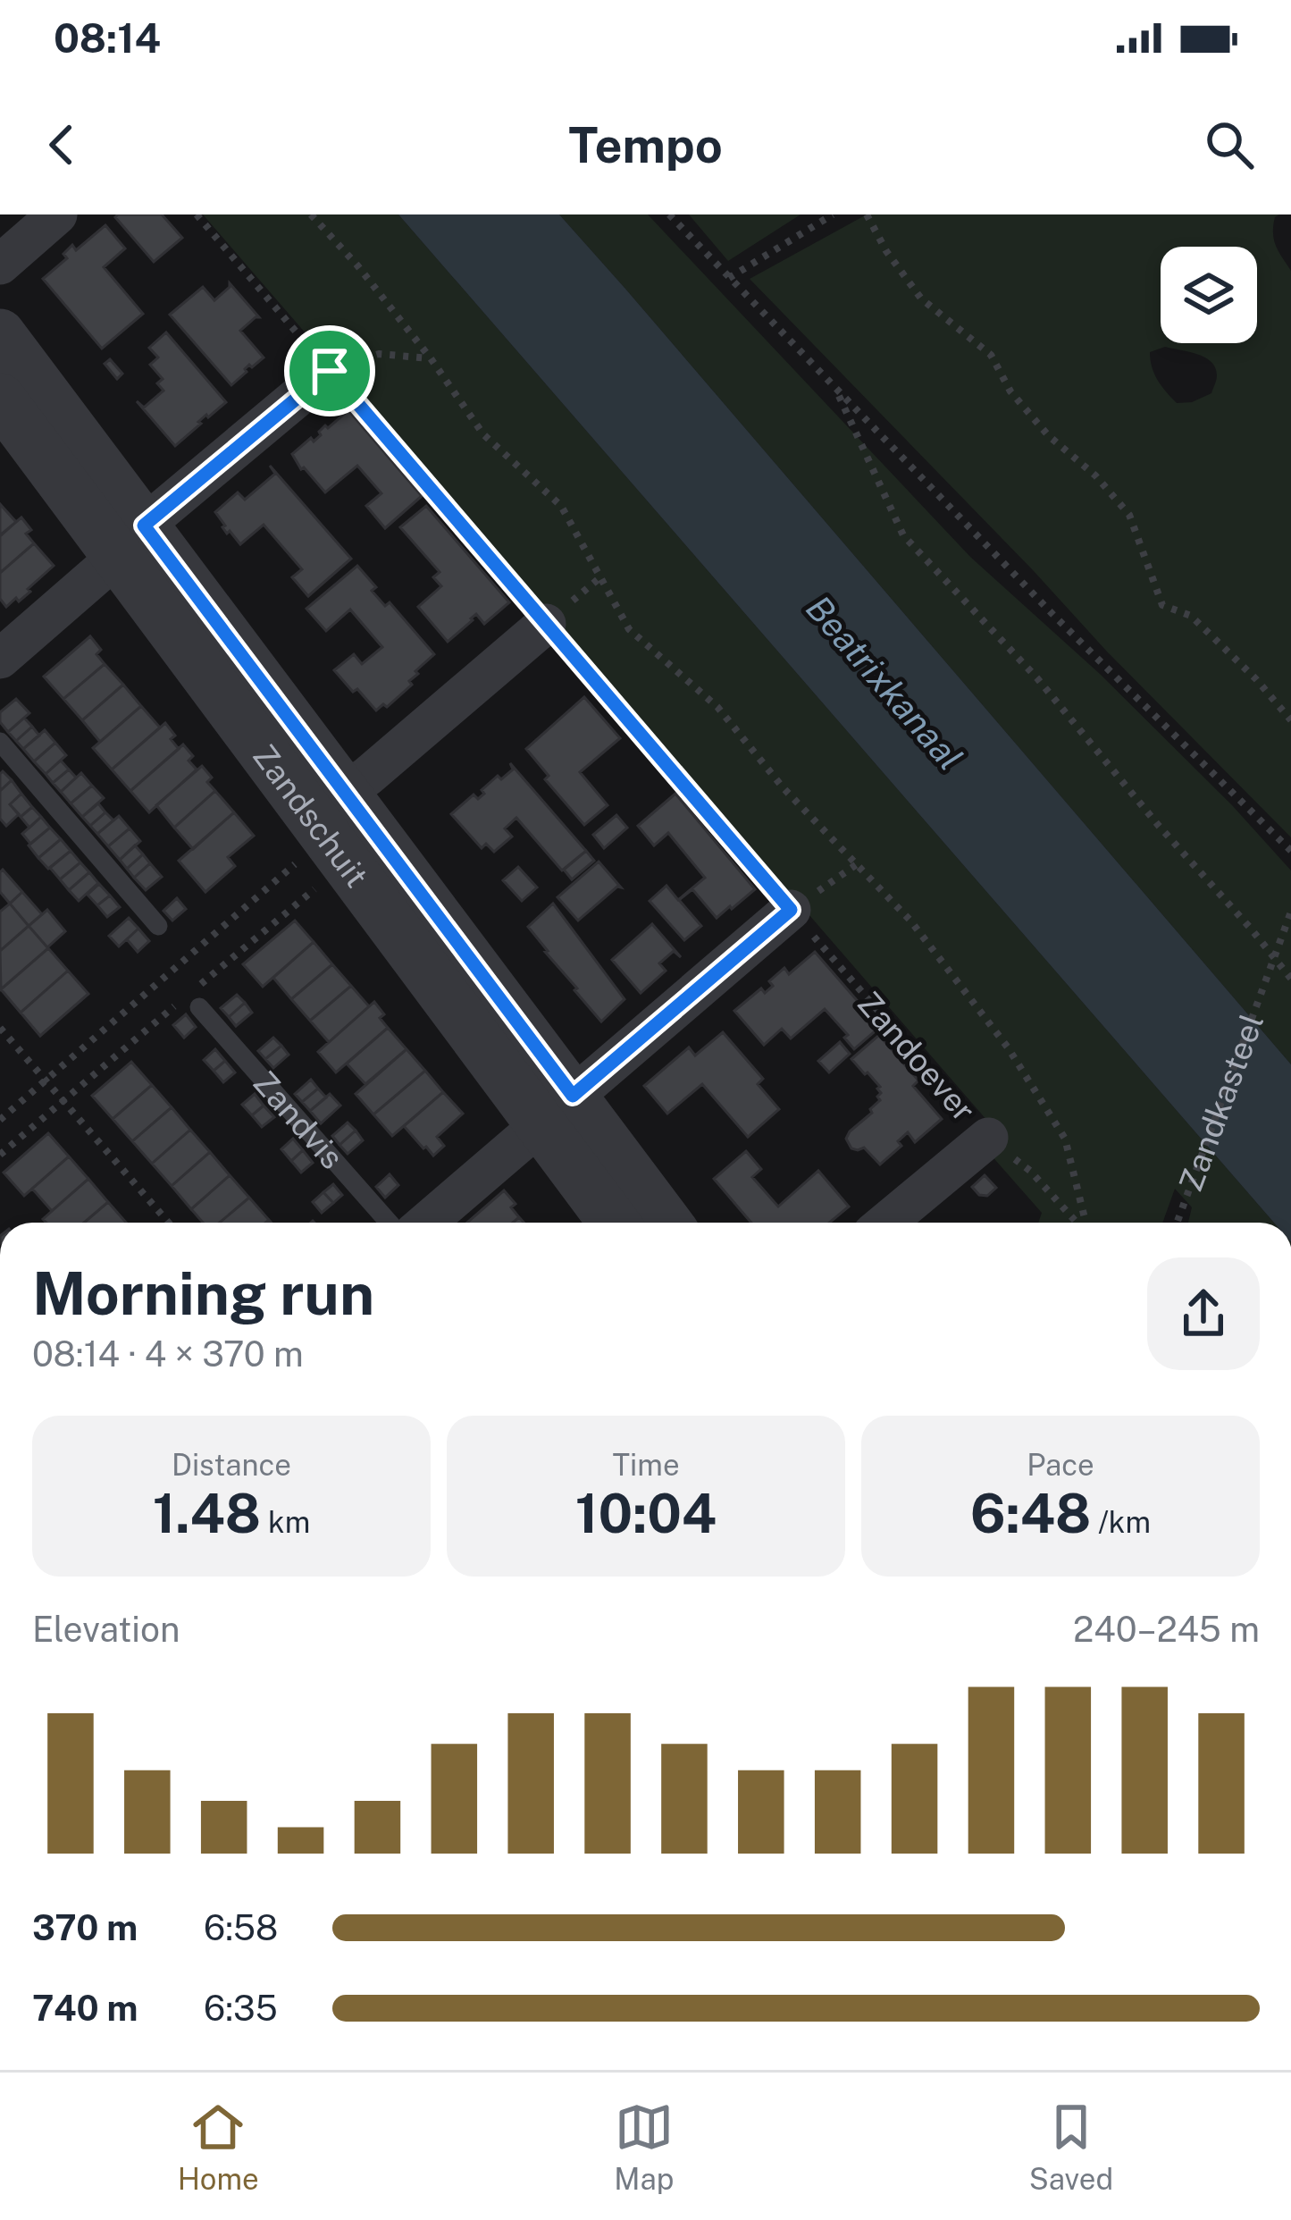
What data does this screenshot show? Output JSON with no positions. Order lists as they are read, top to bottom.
{
  "streets": {
    "street": ["Zandschuit", "Zandoever"],
    "lane": ["Zandvis"],
    "path": ["Zandkasteel"]
  },
  "water": ["Beatrixkanaal"],
  "page": {
    "status": "08:14",
    "header": "Tempo",
    "heading": ["Morning run", "08:14 · 4 × 370 m"],
    "stats": [
      ["Distance", "1.48 km"],
      ["Time", "10:04"],
      ["Pace", "6:48 /km"]
    ],
    "chart": ["Elevation", "240–245 m"],
    "list": [
      {
        "name": "370 m",
        "note": "6:58"
      },
      {
        "name": "740 m",
        "note": "6:35"
      }
    ],
    "tabs": ["Home", "Map", "Saved"]
  }
}
